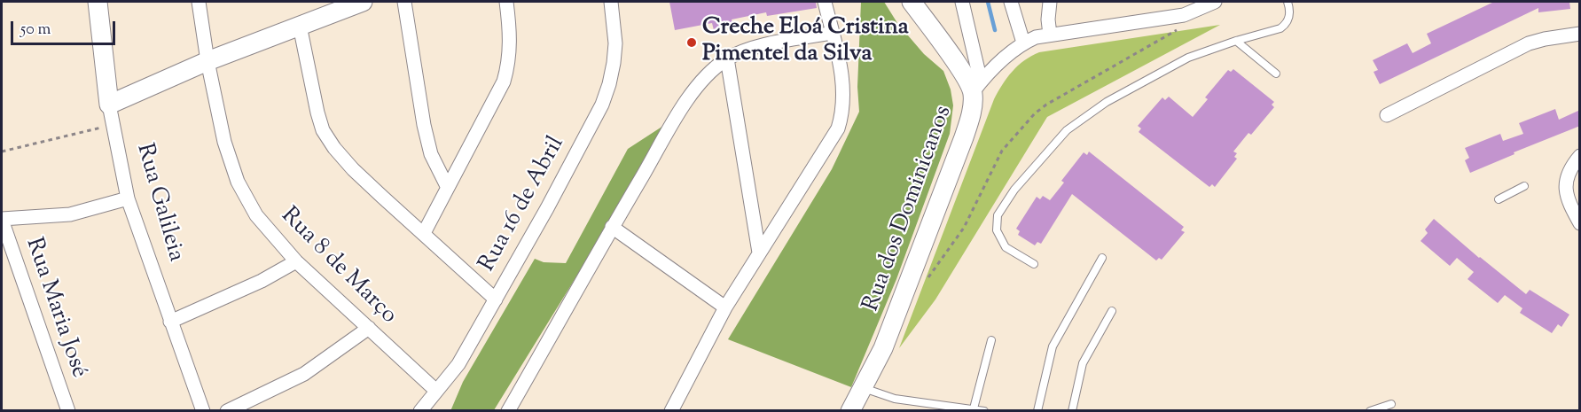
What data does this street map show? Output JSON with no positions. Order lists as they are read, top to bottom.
{
  "streets": {
    "street": [
      "Rua Galileia",
      "Rua 16 de Abril",
      "Rua dos Dominicanos",
      "Rua 8 de Março",
      "Rua Maria José"
    ]
  },
  "crossings": [
    ["Rua 16 de Abril", "Rua 8 de Março"]
  ],
  "places": ["Creche Eloá Cristina Pimentel da Silva"],
  "scale_bar": "50 m"
}
